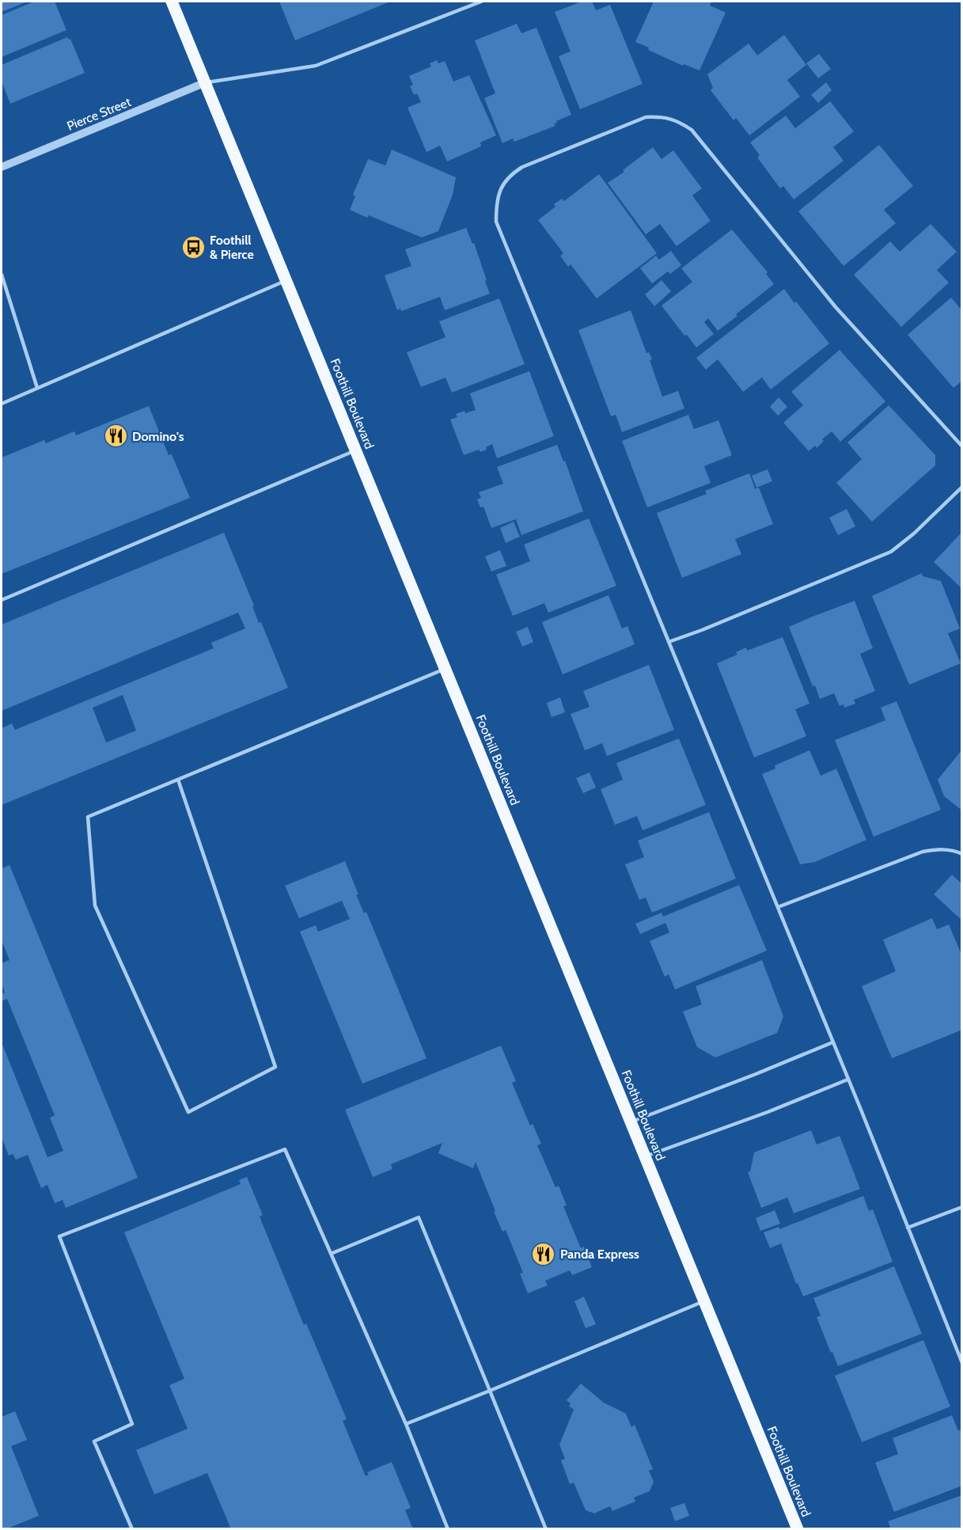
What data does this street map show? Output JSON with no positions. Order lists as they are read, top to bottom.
{
  "streets": {
    "main road": ["Foothill Boulevard"],
    "street": ["Pierce Street"]
  },
  "crossings": [
    ["Pierce Street", "Foothill Boulevard"]
  ],
  "places": {
    "bus stop": ["Foothill & Pierce"],
    "restaurant": ["Domino's", "Panda Express"]
  }
}
